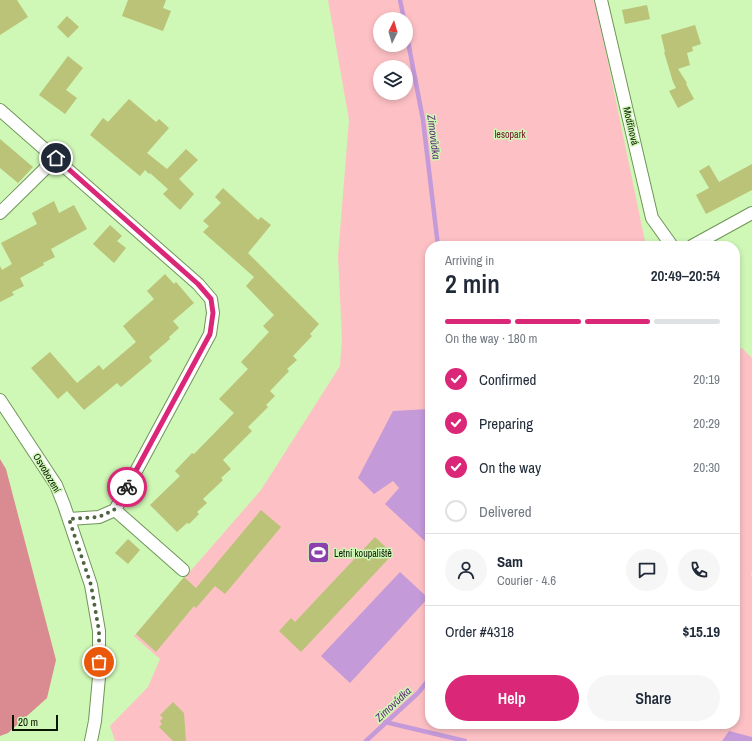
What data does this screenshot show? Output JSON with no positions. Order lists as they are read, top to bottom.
{
  "streets": {
    "street": ["Modřínová", "Osvobození"]
  },
  "water": ["Zimovůdka"],
  "parks": ["lesopark"],
  "places": {
    "sports": ["Letní koupaliště"]
  },
  "scale_bar": "20 m",
  "north": "top",
  "page": {
    "heading": ["2 min", "Arriving in", "20:49–20:54"],
    "panel": [
      "Sam",
      "Courier · 4.6",
      "Order #4318",
      "$15.19"
    ],
    "bar": "On the way · 180 m",
    "list": [
      ["Confirmed", "20:19"],
      ["Preparing", "20:29"],
      ["On the way", "20:30"],
      "Delivered"
    ],
    "buttons": ["Help", "Share"],
    "scale": "20 m"
  }
}
